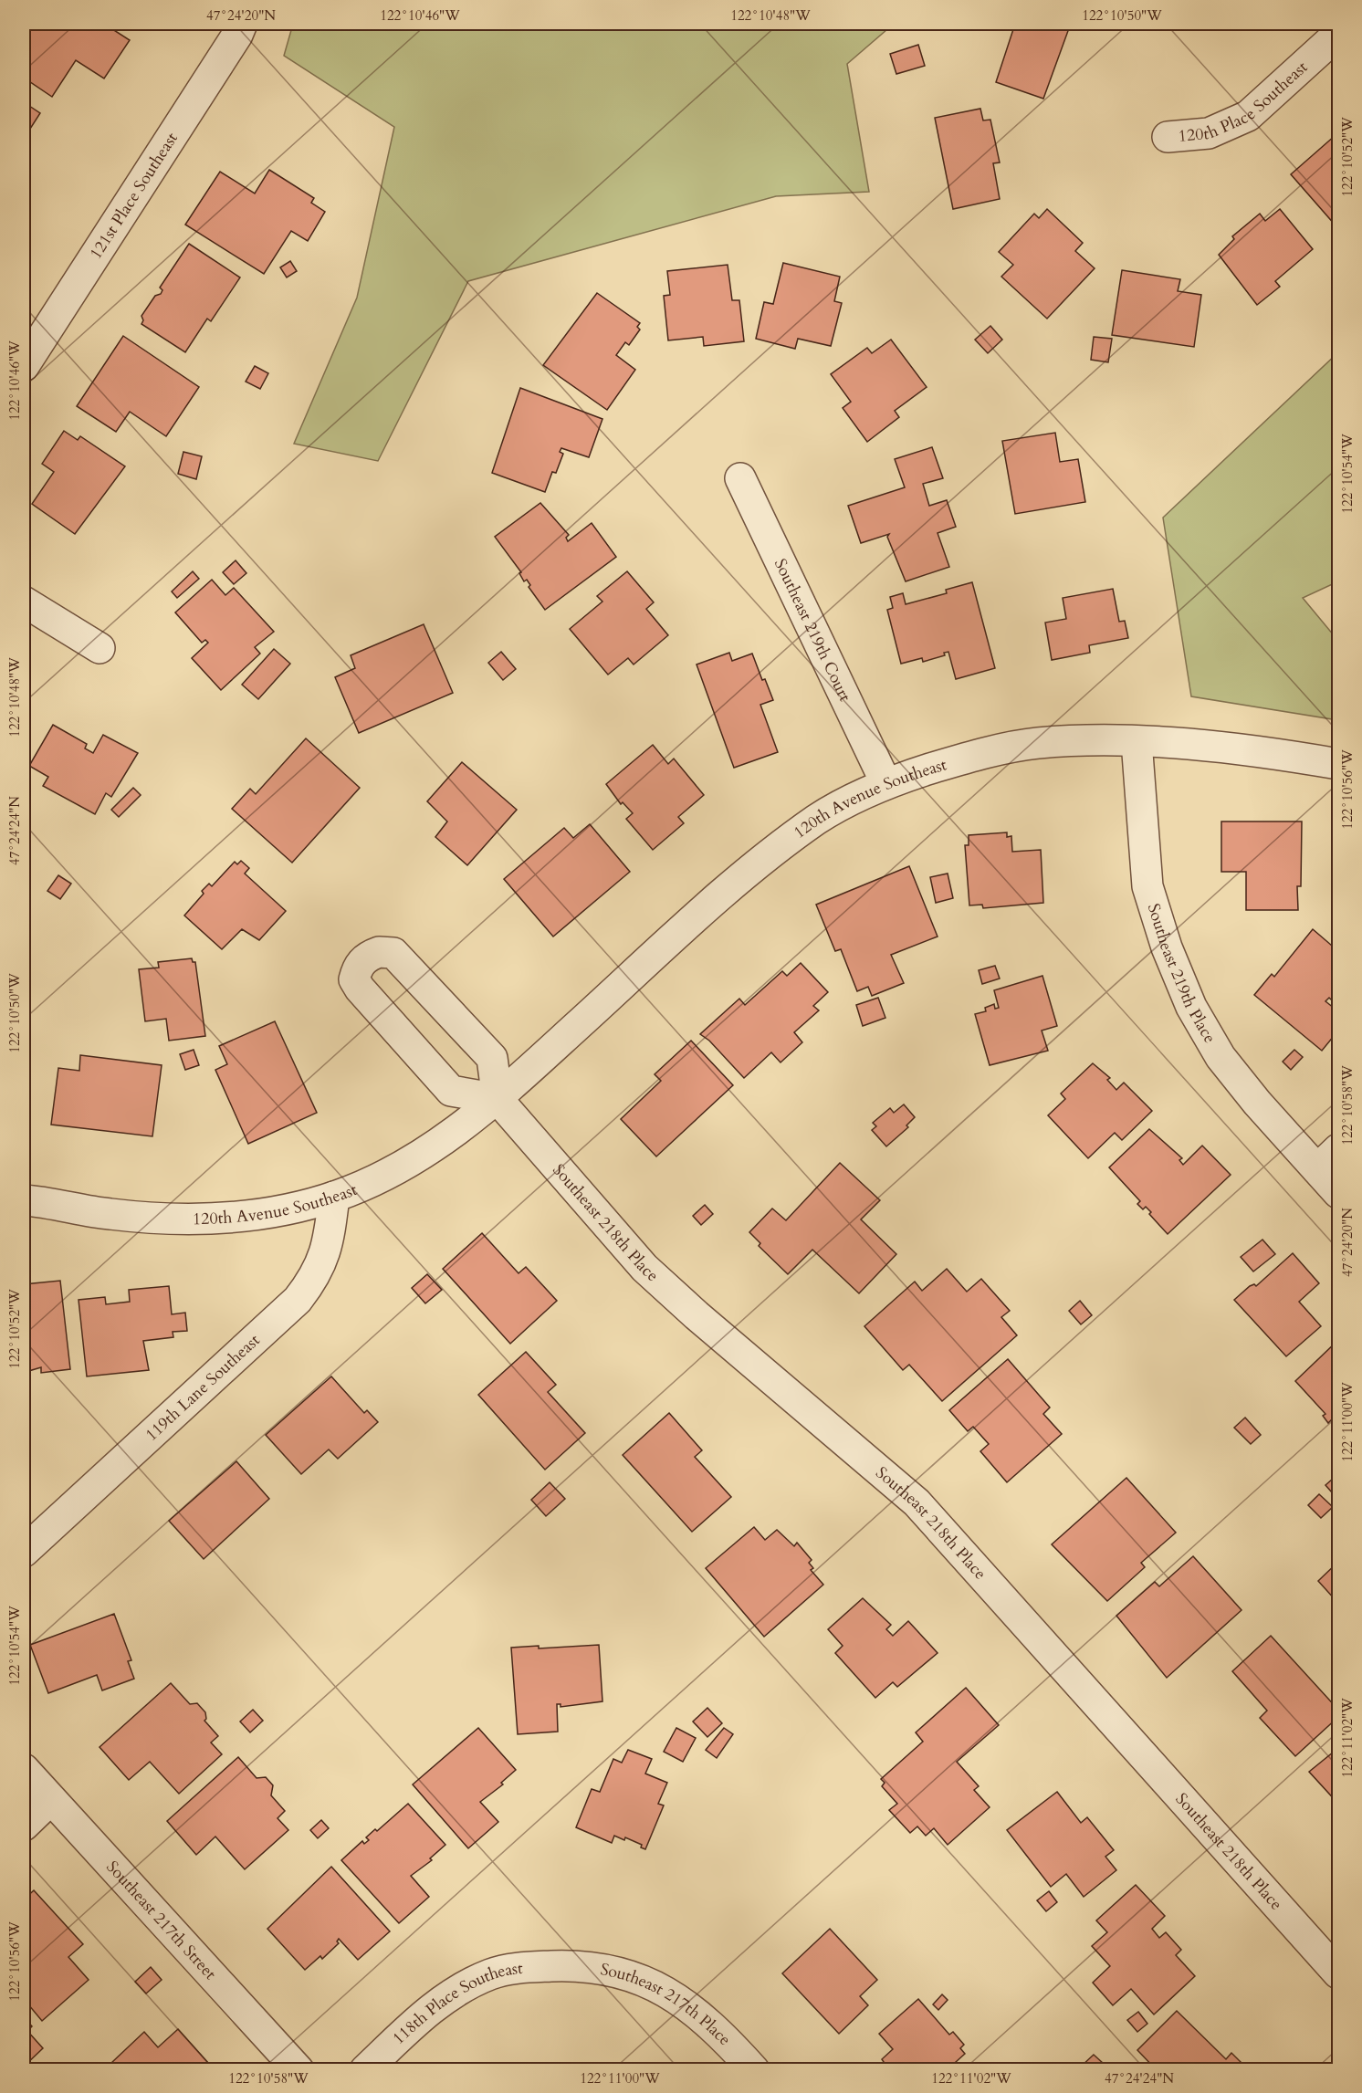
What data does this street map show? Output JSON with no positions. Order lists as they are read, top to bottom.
{
  "streets": {
    "street": [
      "120th Place Southeast",
      "121st Place Southeast",
      "Southeast 219th Court",
      "120th Avenue Southeast",
      "Southeast 219th Place",
      "Southeast 218th Place",
      "119th Lane Southeast",
      "Southeast 217th Street",
      "118th Place Southeast",
      "Southeast 217th Place"
    ]
  },
  "crossings": [
    ["Southeast 219th Court", "120th Avenue Southeast"],
    ["120th Avenue Southeast", "Southeast 219th Place"],
    ["120th Avenue Southeast", "Southeast 218th Place"],
    ["120th Avenue Southeast", "119th Lane Southeast"],
    ["118th Place Southeast", "Southeast 217th Place"]
  ],
  "coordinates": [
    "47°24'20\"N",
    "122°10'46\"W",
    "122°10'48\"W",
    "122°10'50\"W",
    "122°10'52\"W",
    "122°10'54\"W",
    "122°10'56\"W",
    "47°24'24\"N",
    "122°10'58\"W",
    "122°11'00\"W",
    "122°11'02\"W"
  ]
}
